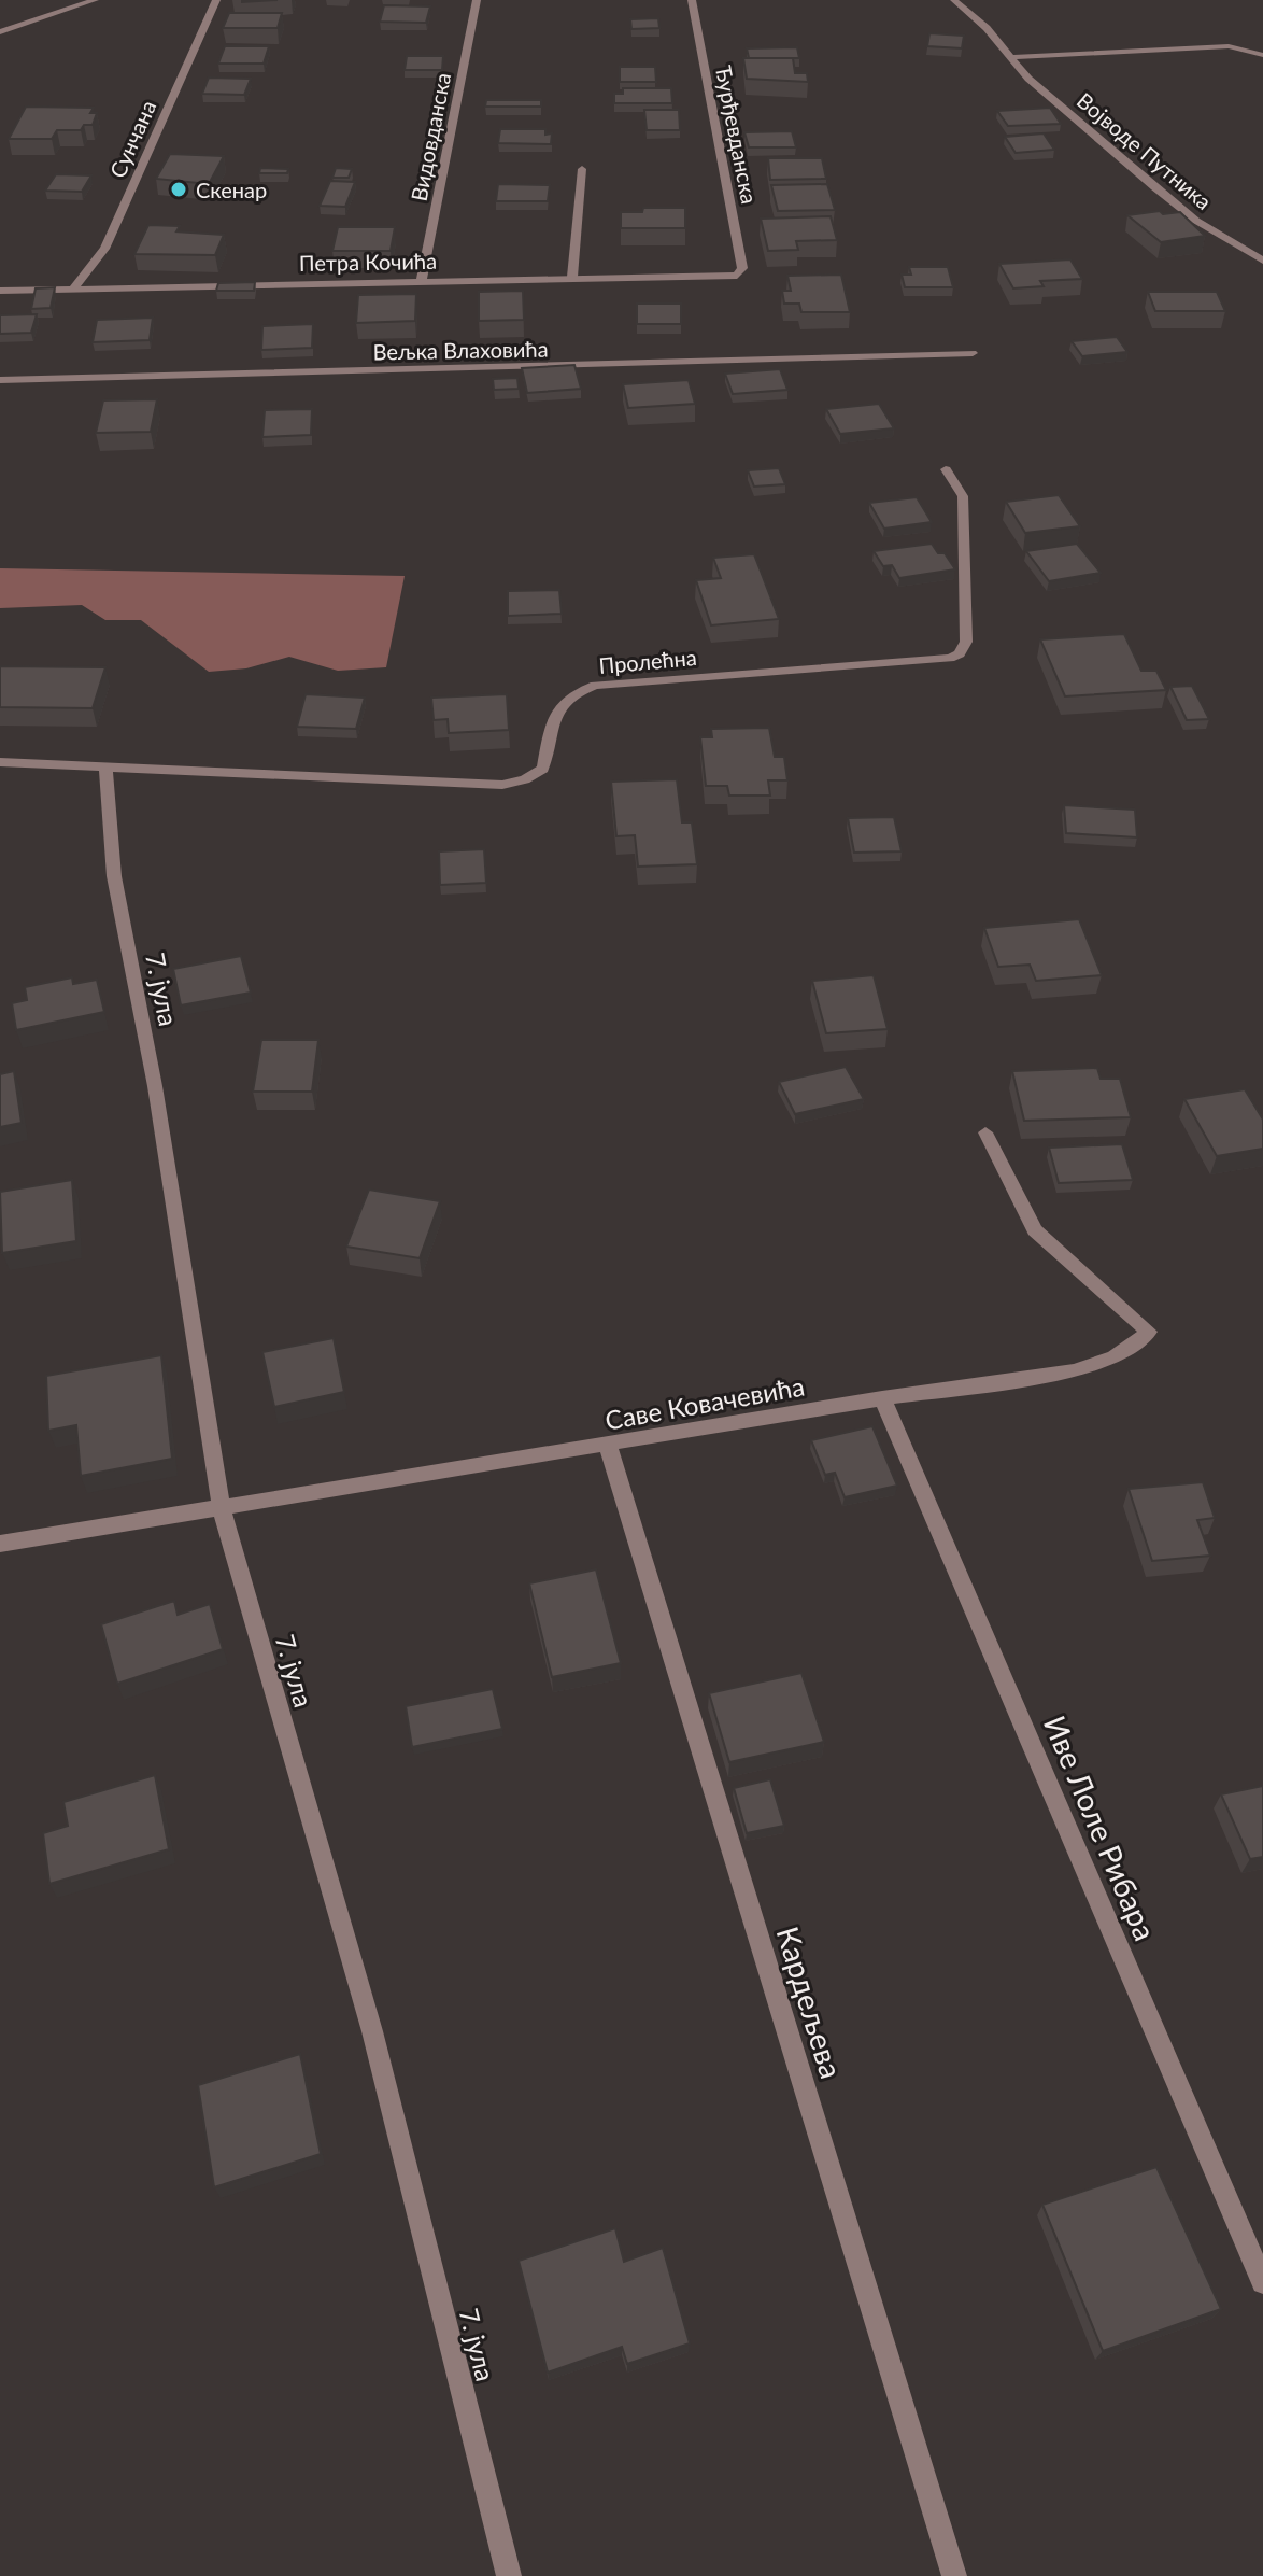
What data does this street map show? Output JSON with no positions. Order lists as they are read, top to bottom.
{
  "streets": {
    "street": [
      "Ђурђевданска",
      "Видовданска",
      "Сунчана",
      "Војводе Путника",
      "Петра Кочића",
      "Вељка Влаховића",
      "Пролећна",
      "7. јула",
      "Саве Ковачевића",
      "Иве Лоле Рибара",
      "Кардељева"
    ]
  },
  "crossings": [
    ["Ђурђевданска", "Петра Кочића"],
    ["Видовданска", "Петра Кочића"],
    ["Сунчана", "Петра Кочића"],
    ["Пролећна", "7. јула"],
    ["7. јула", "Саве Ковачевића"],
    ["Саве Ковачевића", "Иве Лоле Рибара"],
    ["Саве Ковачевића", "Кардељева"]
  ],
  "places": ["Скенар"]
}
